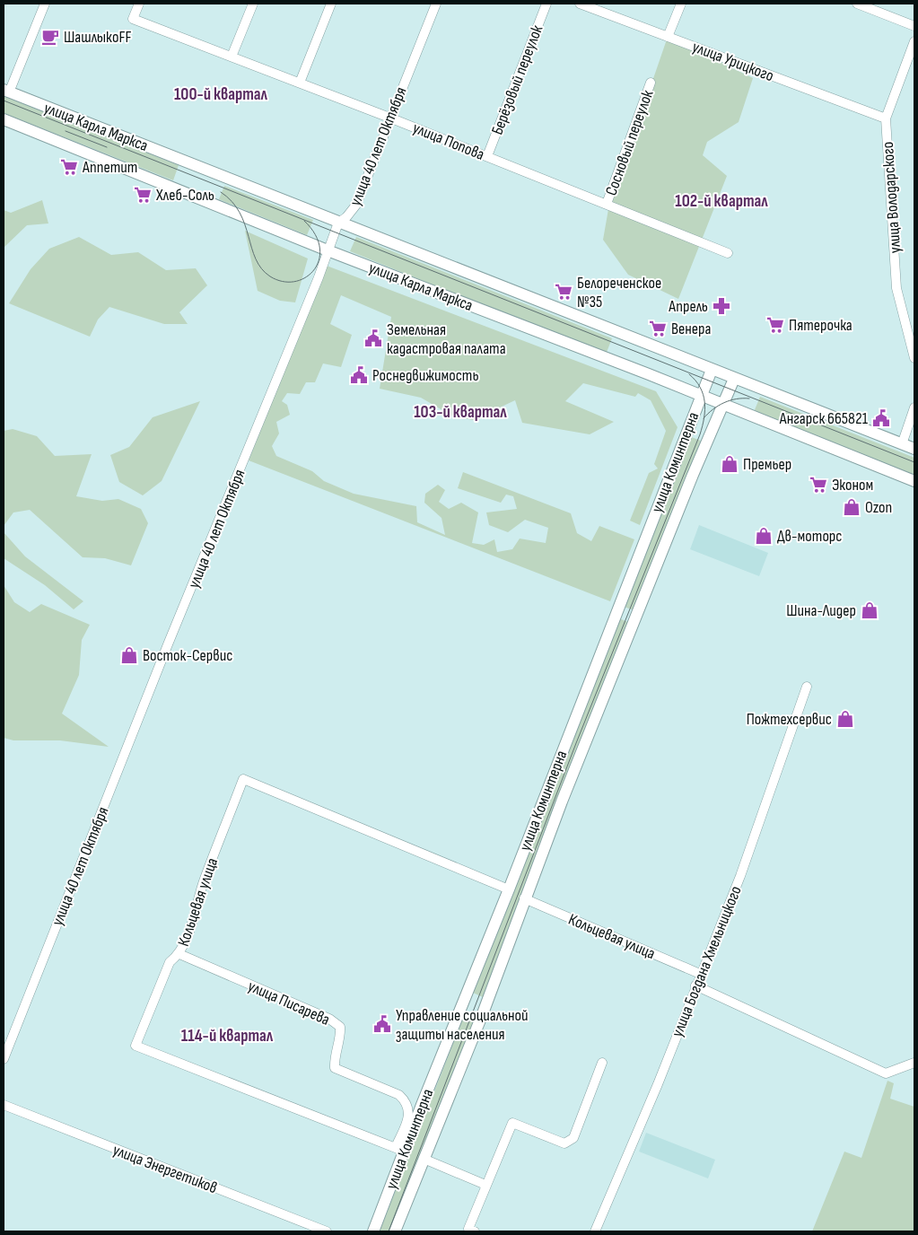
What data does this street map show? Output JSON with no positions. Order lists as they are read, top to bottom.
{
  "streets": {
    "street": [
      "улица Урицкого",
      "Берёзовый переулок",
      "улица Карла Маркса",
      "улица Попова",
      "Сосновый переулок",
      "улица 40 лет Октября",
      "улица Володарского",
      "улица Коминтерна",
      "Кольцевая улица",
      "улица Богдана Хмельницкого",
      "улица Писарева",
      "улица Энергетиков"
    ]
  },
  "crossings": [
    ["улица Урицкого", "улица Володарского"],
    ["Берёзовый переулок", "улица Попова"],
    ["улица Карла Маркса", "улица 40 лет Октября"],
    ["улица Карла Маркса", "улица Коминтерна"],
    ["улица Попова", "Сосновый переулок"],
    ["улица Попова", "улица 40 лет Октября"],
    ["улица Коминтерна", "Кольцевая улица"],
    ["улица Коминтерна", "улица Писарева"],
    ["Кольцевая улица", "улица Богдана Хмельницкого"],
    ["Кольцевая улица", "улица Писарева"]
  ],
  "districts": [
    "100-й квартал",
    "102-й квартал",
    "103-й квартал",
    "114-й квартал"
  ],
  "places": {
    "cafe": ["ШашлыкoFF"],
    "supermarket": [
      "Аппетит",
      "Хлеб-Соль",
      "Белореченское №35",
      "Пятерочка",
      "Венера",
      "Эконом"
    ],
    "pharmacy": ["Апрель"],
    "public building": [
      "Земельная кадастровая палата",
      "Роснедвижимость",
      "Ангарск 665821",
      "Управление социальной защиты населения"
    ],
    "shop": [
      "Премьер",
      "Ozon",
      "Дв-моторс",
      "Шина-Лидер",
      "Восток-Сервис",
      "Пожтехсервис"
    ]
  }
}
